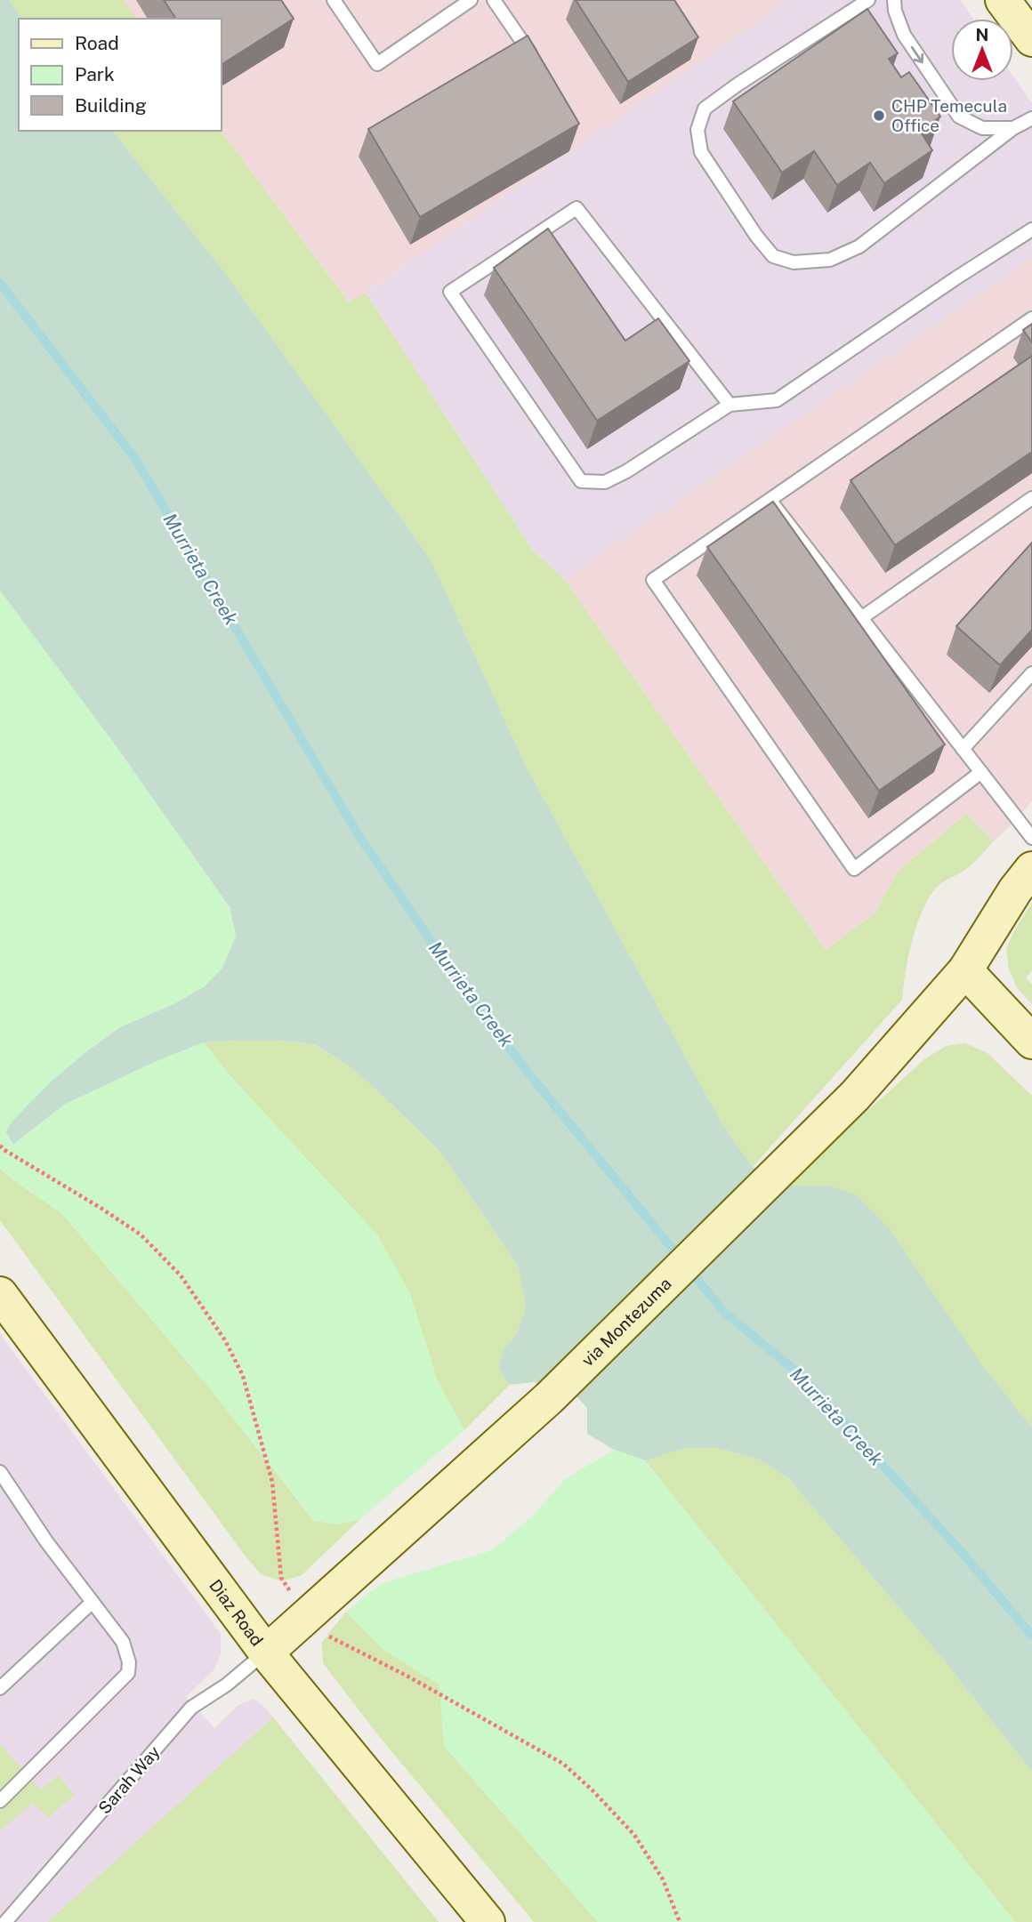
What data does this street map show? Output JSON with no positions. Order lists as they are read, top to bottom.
{
  "streets": {
    "street": ["via Montezuma", "Diaz Road"],
    "lane": ["Sarah Way"]
  },
  "crossings": [
    ["via Montezuma", "Diaz Road"],
    ["via Montezuma", "Sarah Way"],
    ["Diaz Road", "Sarah Way"]
  ],
  "water": ["Murrieta Creek"],
  "places": ["CHP Temecula Office"],
  "legend": ["Road", "Park", "Building"],
  "north": "top"
}
